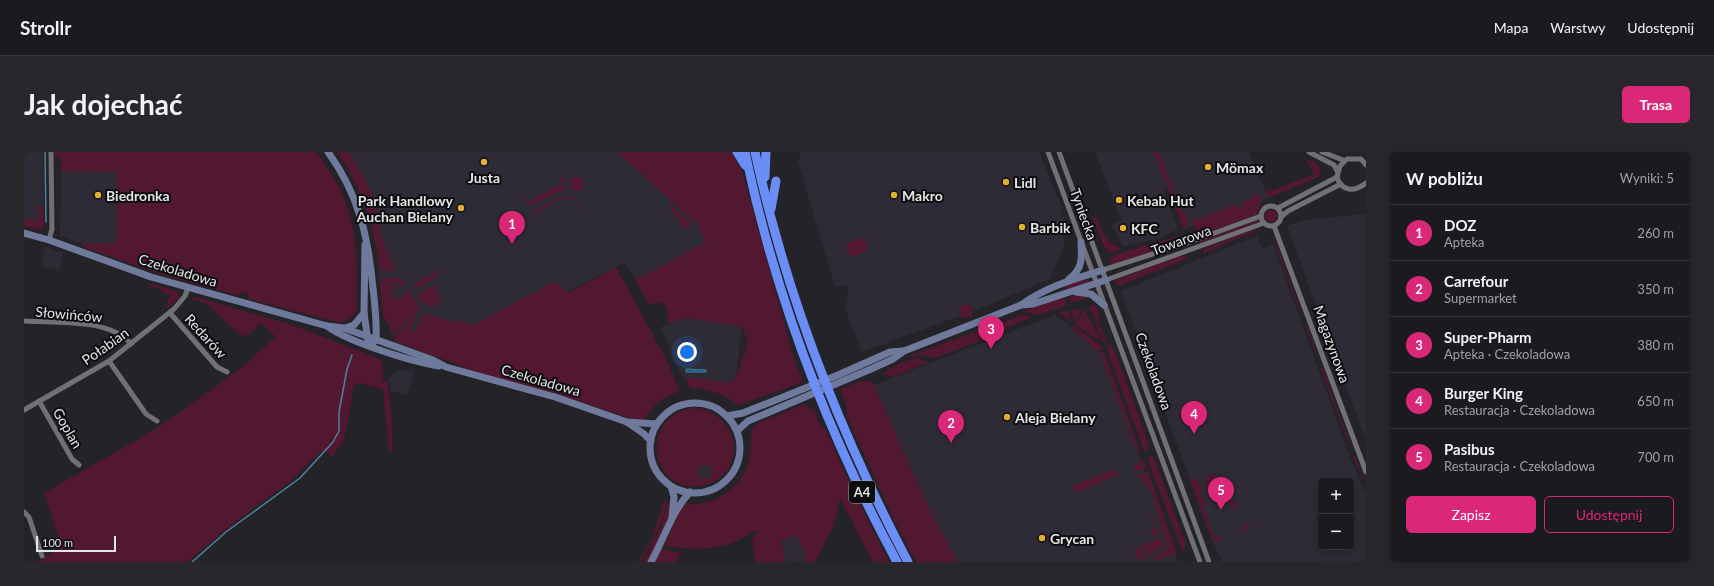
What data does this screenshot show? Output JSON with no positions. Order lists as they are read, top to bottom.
{
  "streets": {
    "highway": ["A4"],
    "street": [
      "Tyniecka",
      "Towarowa",
      "Czekoladowa",
      "Słowińców",
      "Redarów",
      "Magazynowa",
      "Połabian",
      "Goplan"
    ]
  },
  "crossings": [
    ["Tyniecka", "Towarowa"],
    ["Tyniecka", "Czekoladowa"],
    ["Towarowa", "Czekoladowa"],
    ["Towarowa", "Magazynowa"],
    ["Czekoladowa", "Połabian"],
    ["Słowińców", "Połabian"],
    ["Redarów", "Połabian"],
    ["Połabian", "Goplan"]
  ],
  "places": [
    "Justa",
    "Mömax",
    "Lidl",
    "Biedronka",
    "Makro",
    "Kebab Hut",
    "Park Handlowy Auchan Bielany",
    "Barbik",
    "KFC",
    "Aleja Bielany",
    "Grycan"
  ],
  "scale_bar": "100 m",
  "page": {
    "header": "Strollr",
    "nav": ["Mapa", "Warstwy", "Udostępnij"],
    "buttons": [
      "Trasa",
      ["Zapisz", "Udostępnij"]
    ],
    "title": "Jak dojechać",
    "heading": ["W pobliżu", "Wyniki: 5"],
    "list": [
      {
        "mark": "1",
        "name": "DOZ",
        "note": "Apteka",
        "value": "260 m"
      },
      {
        "mark": "2",
        "name": "Carrefour",
        "note": "Supermarket",
        "value": "350 m"
      },
      {
        "mark": "3",
        "name": "Super-Pharm",
        "note": "Apteka · Czekoladowa",
        "value": "380 m"
      },
      {
        "mark": "4",
        "name": "Burger King",
        "note": "Restauracja · Czekoladowa",
        "value": "650 m"
      },
      {
        "mark": "5",
        "name": "Pasibus",
        "note": "Restauracja · Czekoladowa",
        "value": "700 m"
      }
    ],
    "pins": [
      "1",
      "3",
      "4",
      "2",
      "5"
    ],
    "map_buttons": ["+", "−"],
    "scale": "100 m"
  }
}
